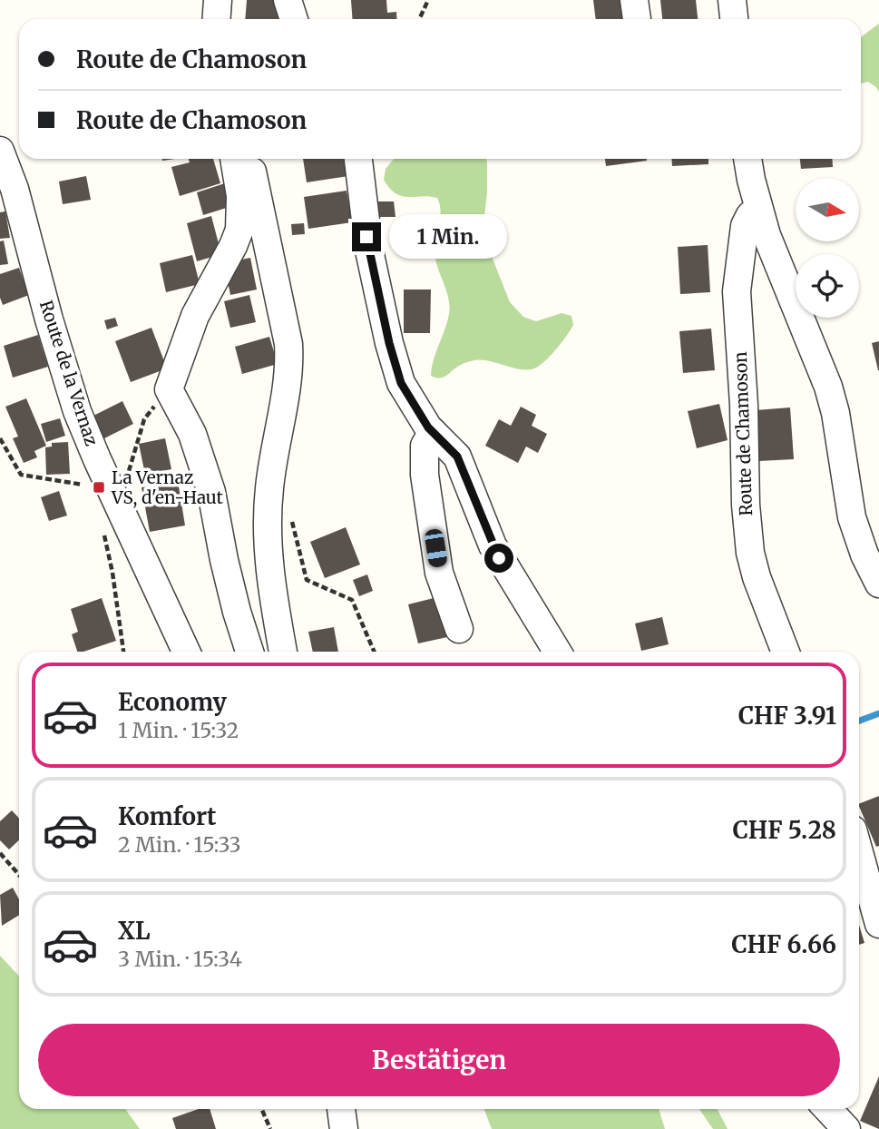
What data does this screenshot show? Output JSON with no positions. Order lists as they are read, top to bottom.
{
  "streets": {
    "street": ["Route de la Vernaz", "Route de Chamoson"]
  },
  "places": {
    "transit": ["La Vernaz VS, d'en-Haut"]
  },
  "north": "right",
  "page": {
    "banner": ["Route de Chamoson", "Route de Chamoson"],
    "bubble": "1 Min.",
    "list": [
      {
        "name": "Economy",
        "note": "1 Min. · 15:32",
        "value": "CHF 3.91"
      },
      {
        "name": "Komfort",
        "note": "2 Min. · 15:33",
        "value": "CHF 5.28"
      },
      {
        "name": "XL",
        "note": "3 Min. · 15:34",
        "value": "CHF 6.66"
      }
    ],
    "buttons": "Bestätigen"
  }
}
